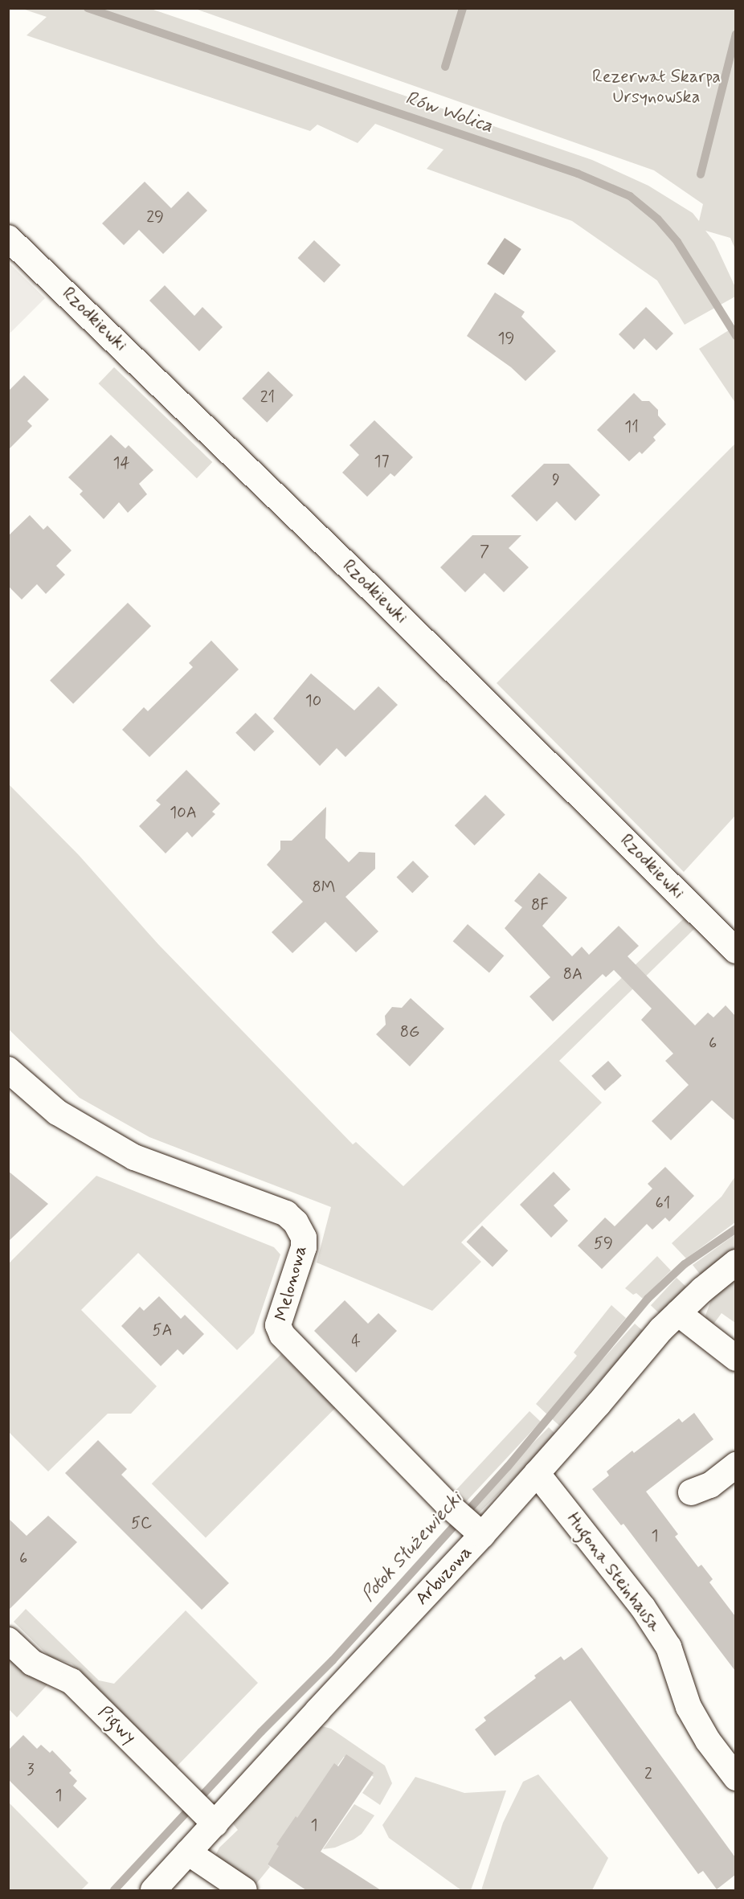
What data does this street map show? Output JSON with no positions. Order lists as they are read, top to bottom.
{
  "streets": {
    "street": [
      "Rzodkiewki",
      "Melonowa",
      "Hugona Steinhausa",
      "Arbuzowa",
      "Pigwy"
    ]
  },
  "crossings": [
    ["Melonowa", "Arbuzowa"],
    ["Hugona Steinhausa", "Arbuzowa"],
    ["Arbuzowa", "Pigwy"]
  ],
  "water": ["Rów Wolica", "Potok Służewiecki"],
  "parks": ["Rezerwat Skarpa Ursynowska"],
  "house_numbers": [
    "29",
    "19",
    "21",
    "11",
    "17",
    "14",
    "9",
    "7",
    "10",
    "10A",
    "8M",
    "8F",
    "8A",
    "8G",
    "6",
    "61",
    "59",
    "5A",
    "4",
    "5C",
    "1",
    "6",
    "3",
    "2",
    "1",
    "1"
  ]
}
